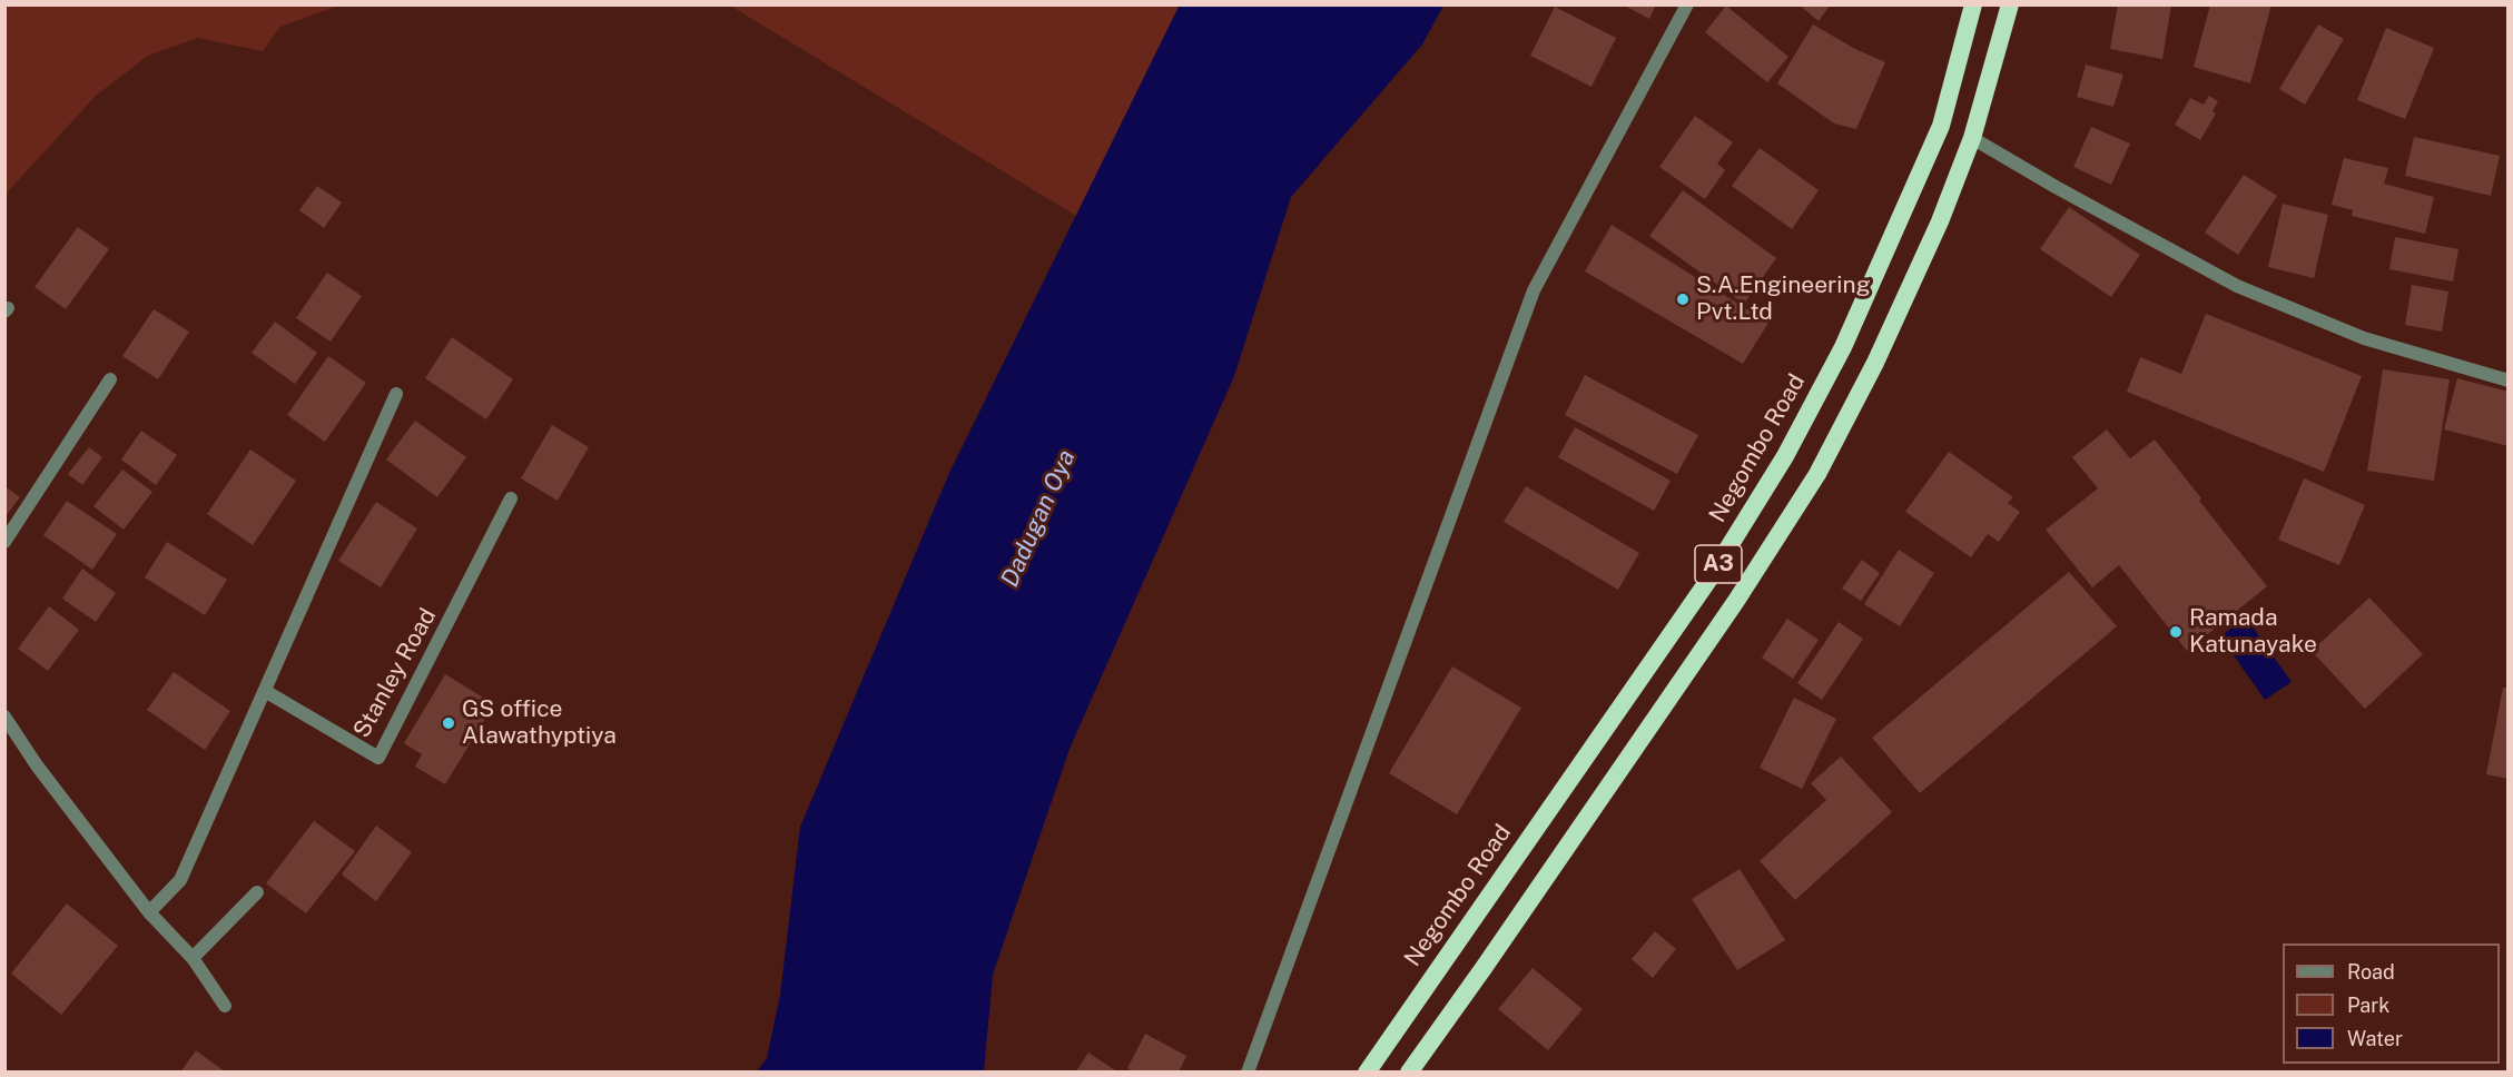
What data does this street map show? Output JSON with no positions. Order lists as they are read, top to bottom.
{
  "streets": {
    "highway": ["Negombo Road", "A3"],
    "street": ["Stanley Road"]
  },
  "water": ["Dadugan Oya"],
  "places": ["S.A.Engineering Pvt.Ltd", "Ramada Katunayake", "GS office Alawathyptiya"],
  "legend": ["Road", "Park", "Water"]
}
